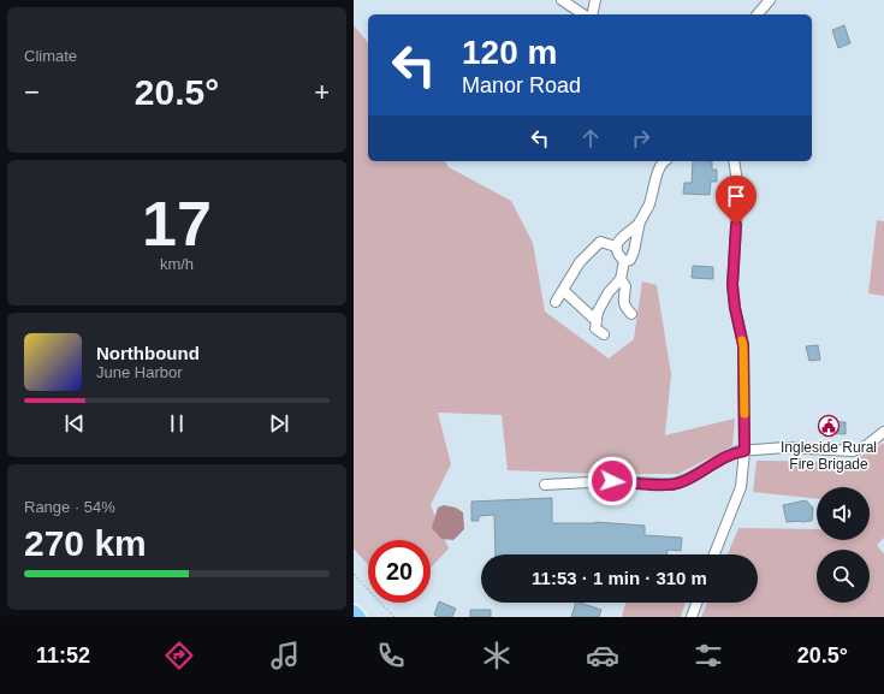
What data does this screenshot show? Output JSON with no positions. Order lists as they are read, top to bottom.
{
  "places": {
    "public building": ["Ingleside Rural Fire Brigade"]
  },
  "page": {
    "tile": [
      "Climate",
      ["17", "km/h"],
      ["Range · 54%", "270 km"]
    ],
    "turn": ["120 m", "Manor Road"],
    "heat": ["−", "20.5°", "+"],
    "song": ["Northbound", "June Harbor"],
    "limit": "20",
    "trip": "11:53 · 1 min · 310 m",
    "tabs": ["11:52", "20.5°"]
  }
}
